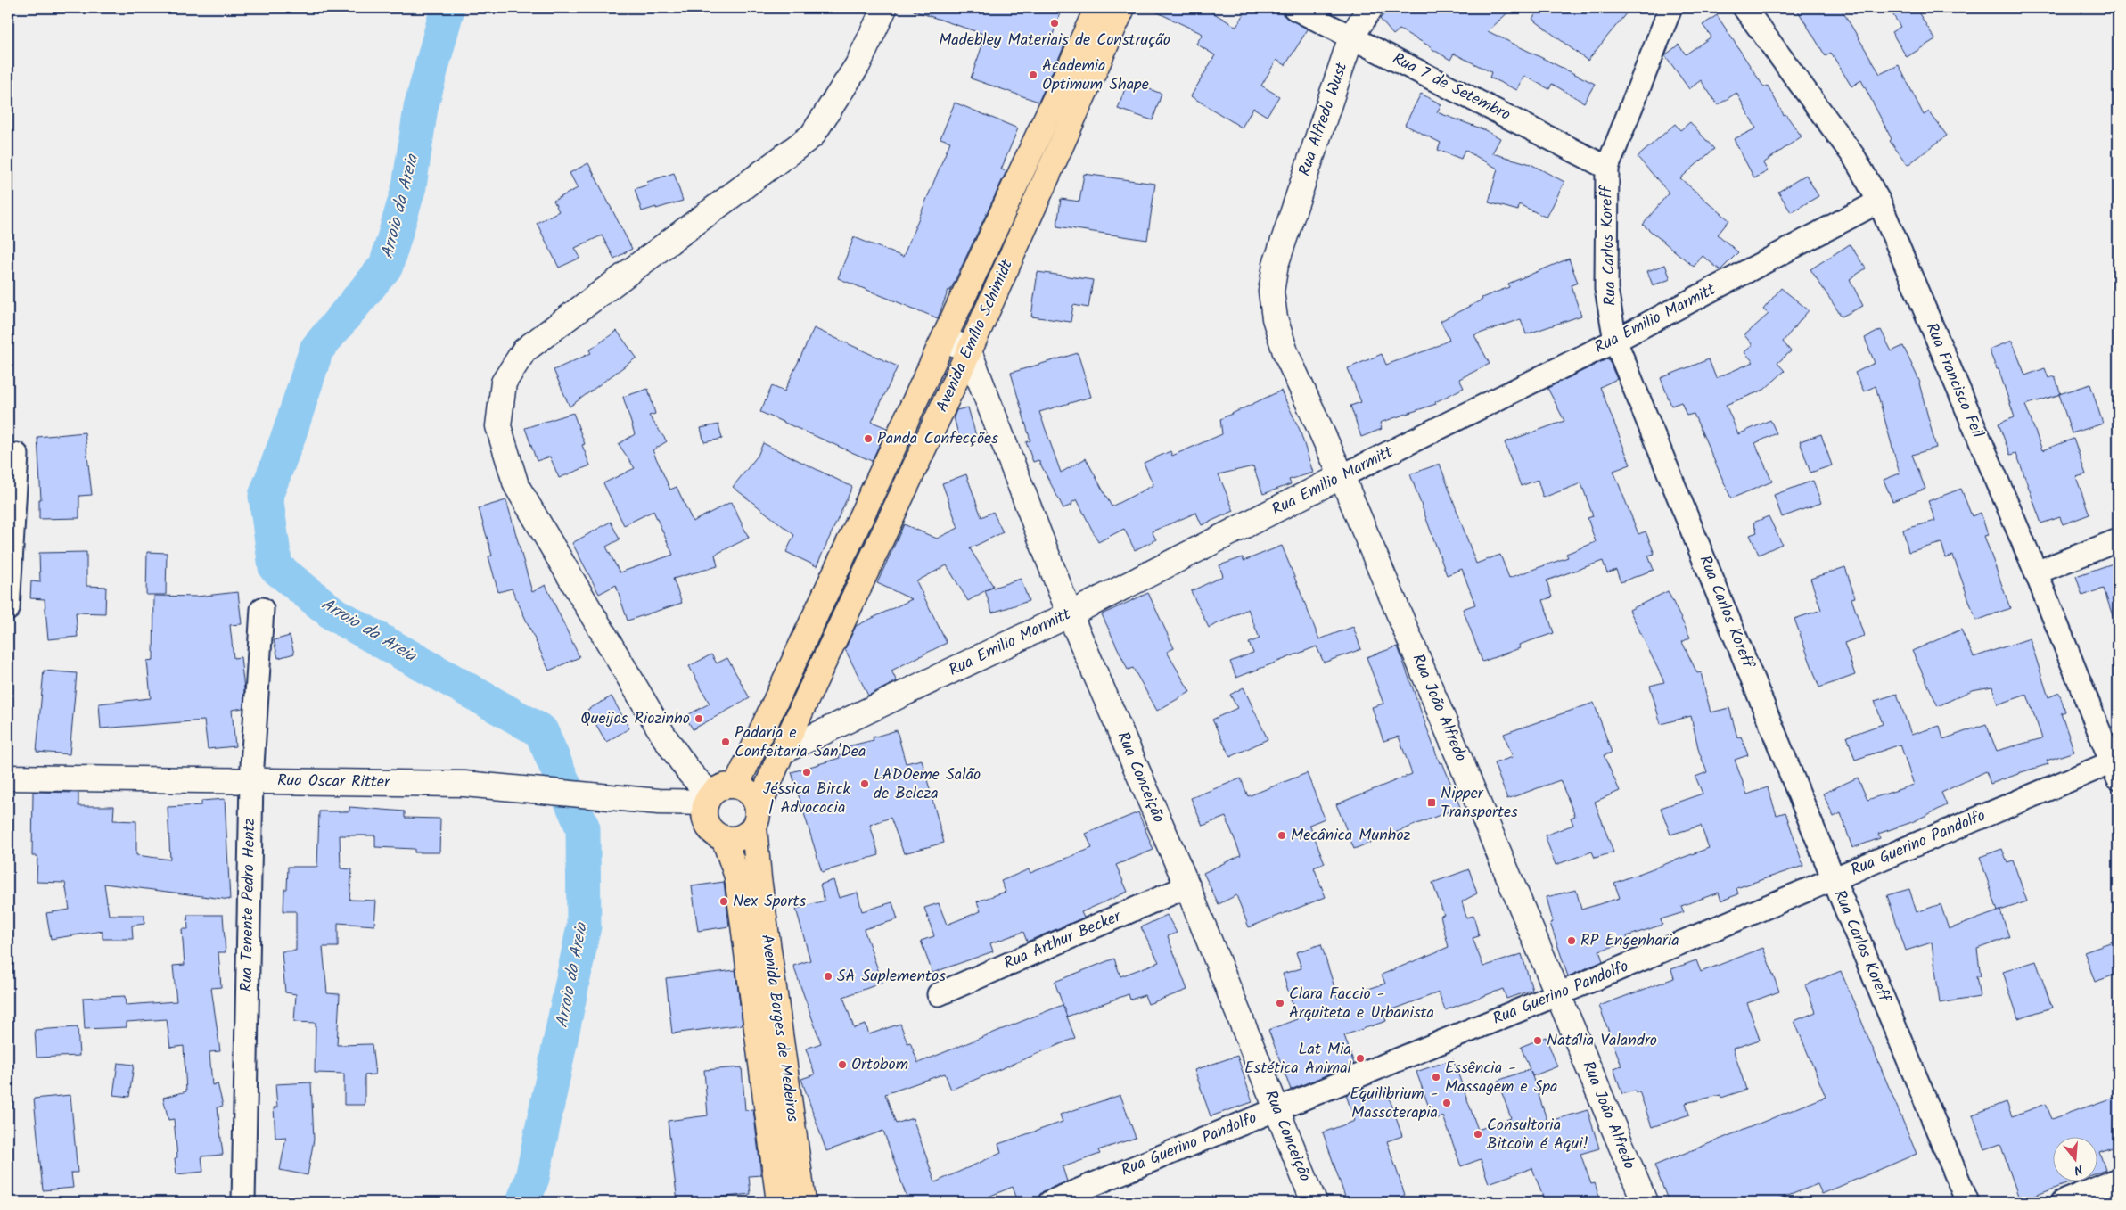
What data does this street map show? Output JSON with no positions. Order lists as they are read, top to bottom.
{
  "streets": {
    "main road": ["Avenida Emílio Schimidt", "Avenida Borges de Medeiros"],
    "street": [
      "Rua 7 de Setembro",
      "Rua Alfredo Wust",
      "Rua Carlos Koreff",
      "Rua Emilio Marmitt",
      "Rua Francisco Feil",
      "Rua João Alfredo",
      "Rua Conceição",
      "Rua Oscar Ritter",
      "Rua Guerino Pandolfo",
      "Rua Tenente Pedro Hentz",
      "Rua Arthur Becker"
    ]
  },
  "crossings": [
    ["Rua 7 de Setembro", "Rua Alfredo Wust"],
    ["Rua 7 de Setembro", "Rua Carlos Koreff"],
    ["Rua Alfredo Wust", "Rua João Alfredo"],
    ["Rua Carlos Koreff", "Rua Emilio Marmitt"],
    ["Rua Carlos Koreff", "Rua Guerino Pandolfo"],
    ["Rua Emilio Marmitt", "Avenida Emílio Schimidt"],
    ["Rua Emilio Marmitt", "Rua Francisco Feil"],
    ["Rua Emilio Marmitt", "Rua João Alfredo"],
    ["Rua Emilio Marmitt", "Rua Conceição"],
    ["Avenida Emílio Schimidt", "Rua Conceição"],
    ["Avenida Emílio Schimidt", "Rua Oscar Ritter"],
    ["Avenida Emílio Schimidt", "Avenida Borges de Medeiros"],
    ["Rua Francisco Feil", "Rua Guerino Pandolfo"],
    ["Rua João Alfredo", "Rua Guerino Pandolfo"],
    ["Rua Conceição", "Rua Guerino Pandolfo"],
    ["Rua Conceição", "Rua Arthur Becker"],
    ["Rua Oscar Ritter", "Rua Tenente Pedro Hentz"],
    ["Rua Oscar Ritter", "Avenida Borges de Medeiros"]
  ],
  "water": ["Arroio da Areia"],
  "places": {
    "other": [
      "Madebley Materiais de Construção",
      "Academia Optimum Shape",
      "Panda Confecções",
      "Queijos Riozinho",
      "Padaria e Confeitaria San'Dea",
      "Jéssica Birck | Advocacia",
      "LADOeme Salão de Beleza",
      "Mecânica Munhoz",
      "Nex Sports",
      "RP Engenharia",
      "SA Suplementos",
      "Clara Faccio - Arquiteta e Urbanista",
      "Natália Valandro",
      "Lat Mia Estética Animal",
      "Ortobom",
      "Essência - Massagem e Spa",
      "Equilibrium - Massoterapia",
      "Consultoria Bitcoin é Aqui!"
    ],
    "transit": ["Nipper Transportes"]
  },
  "north": "bottom"
}
